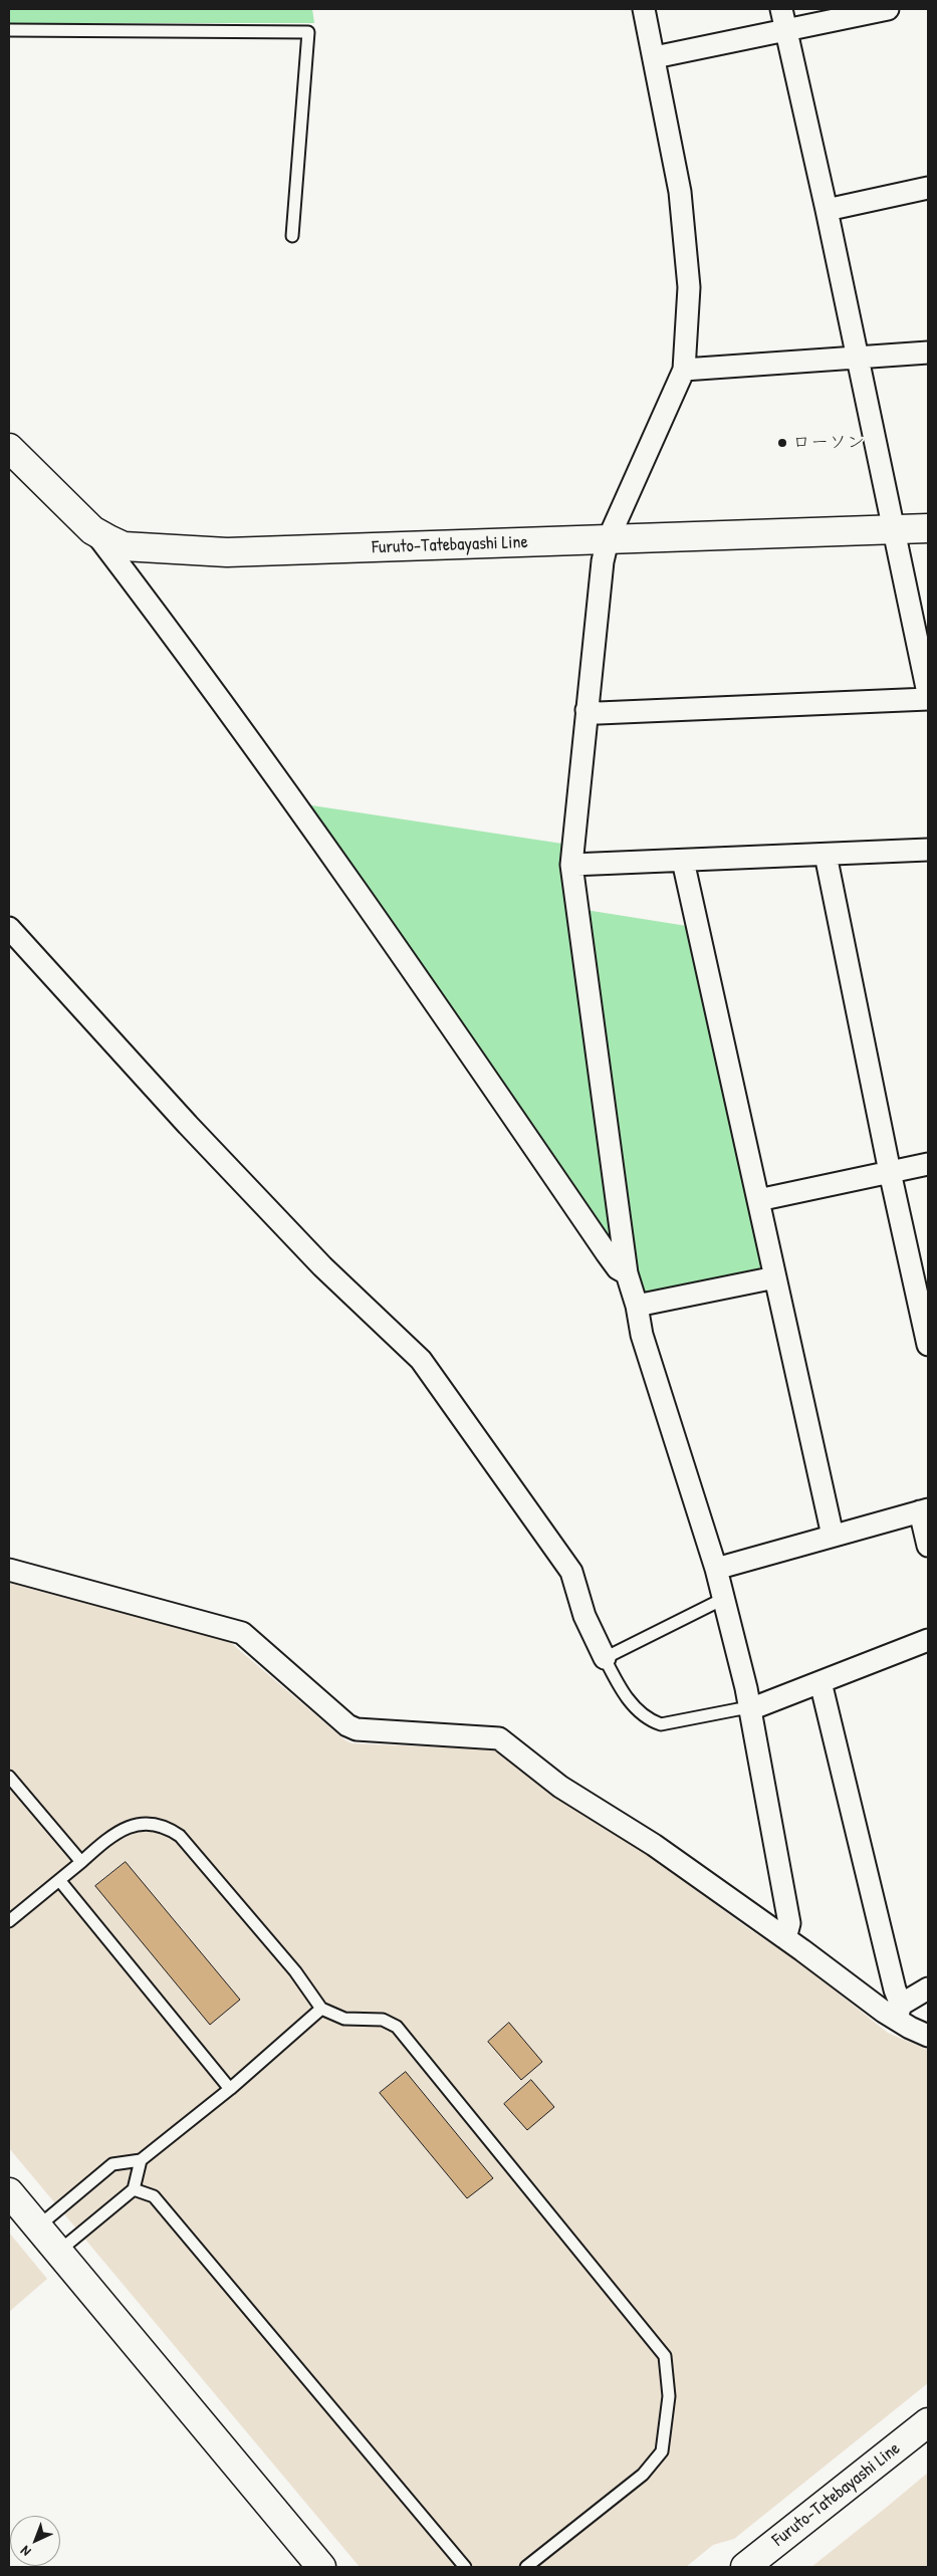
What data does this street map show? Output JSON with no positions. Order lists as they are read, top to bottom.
{
  "streets": {
    "main road": ["Furuto-Tatebayashi Line"]
  },
  "places": ["ローソン"],
  "north": "bottom left"
}
